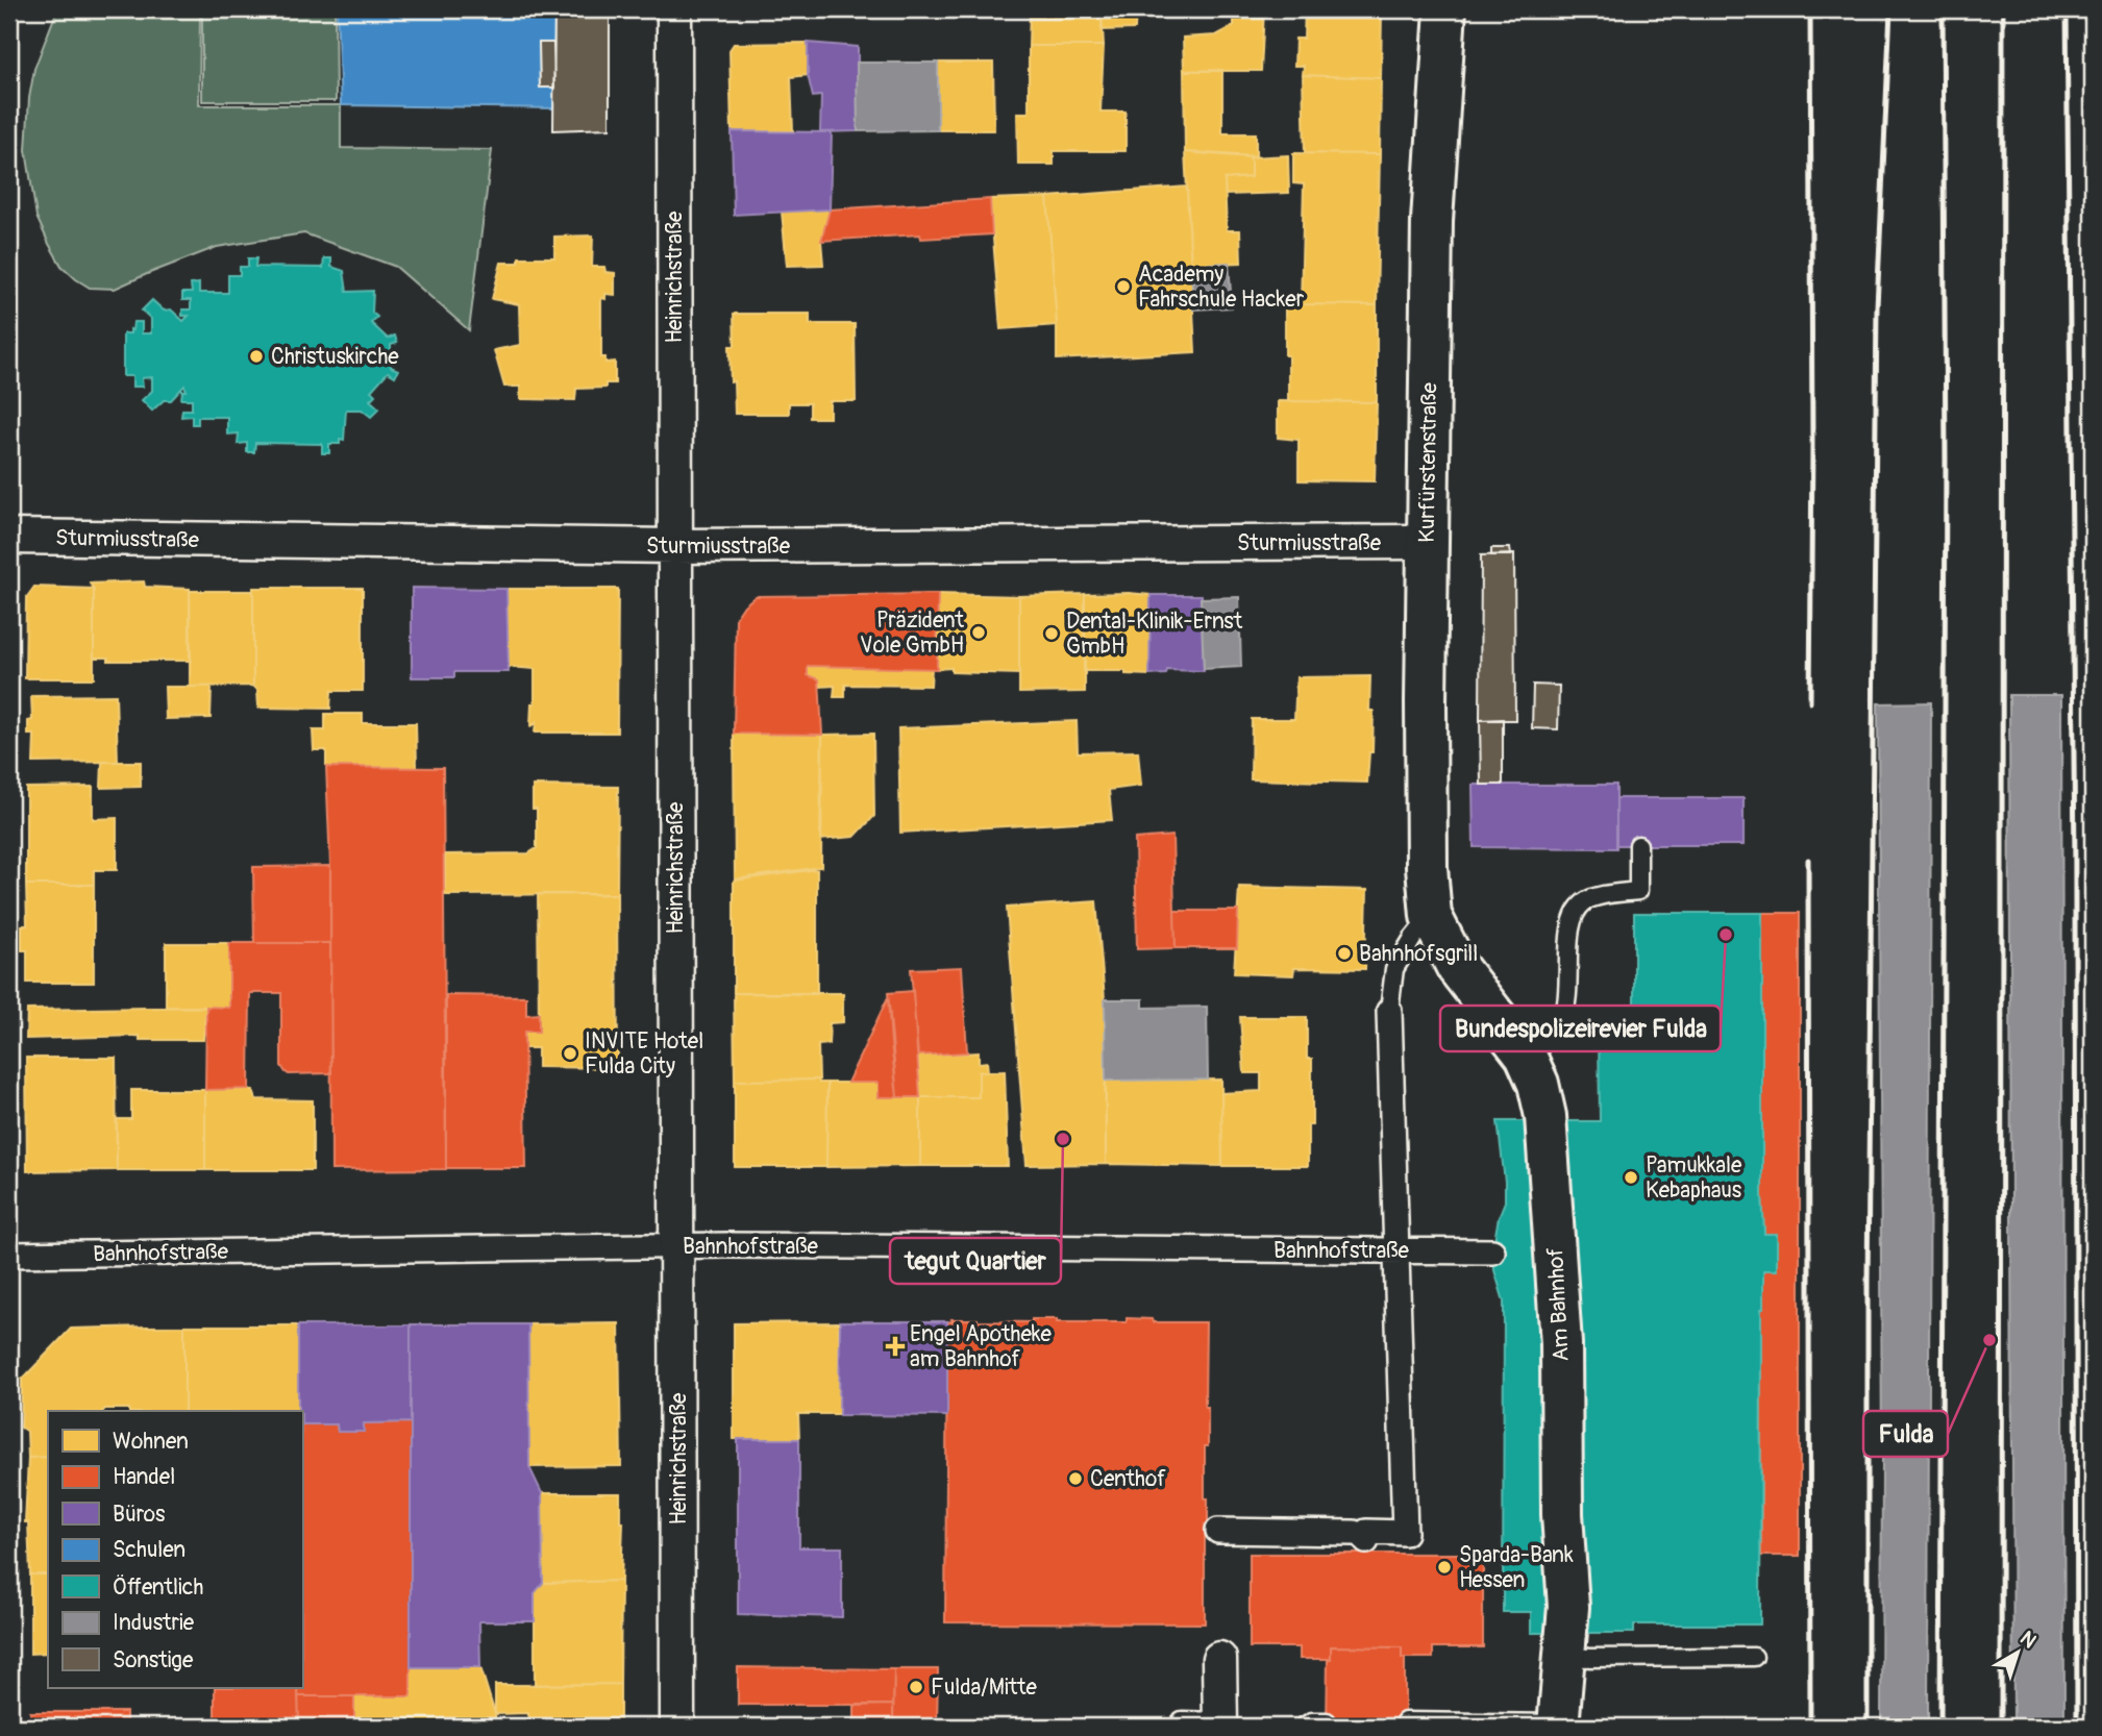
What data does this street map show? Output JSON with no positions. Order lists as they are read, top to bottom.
{
  "streets": {
    "main road": ["Kurfürstenstraße", "Am Bahnhof"],
    "street": ["Heinrichstraße", "Sturmiusstraße", "Bahnhofstraße"]
  },
  "crossings": [
    ["Heinrichstraße", "Sturmiusstraße"],
    ["Heinrichstraße", "Bahnhofstraße"],
    ["Kurfürstenstraße", "Sturmiusstraße"],
    ["Kurfürstenstraße", "Am Bahnhof"]
  ],
  "places": {
    "other": [
      "Academy Fahrschule Hacker",
      "Christuskirche",
      "Präzident Vole GmbH",
      "Dental-Klinik-Ernst GmbH",
      "Bundespolizeirevier Fulda",
      "Bahnhofsgrill",
      "INVITE Hotel Fulda City",
      "tegut Quartier",
      "Pamukkale Kebaphaus",
      "Fulda",
      "Centhof",
      "Sparda-Bank Hessen",
      "Fulda/Mitte"
    ],
    "health": ["Engel Apotheke am Bahnhof"]
  },
  "legend": [
    "Wohnen",
    "Handel",
    "Büros",
    "Schulen",
    "Öffentlich",
    "Industrie",
    "Sonstige"
  ],
  "north": "top right"
}
